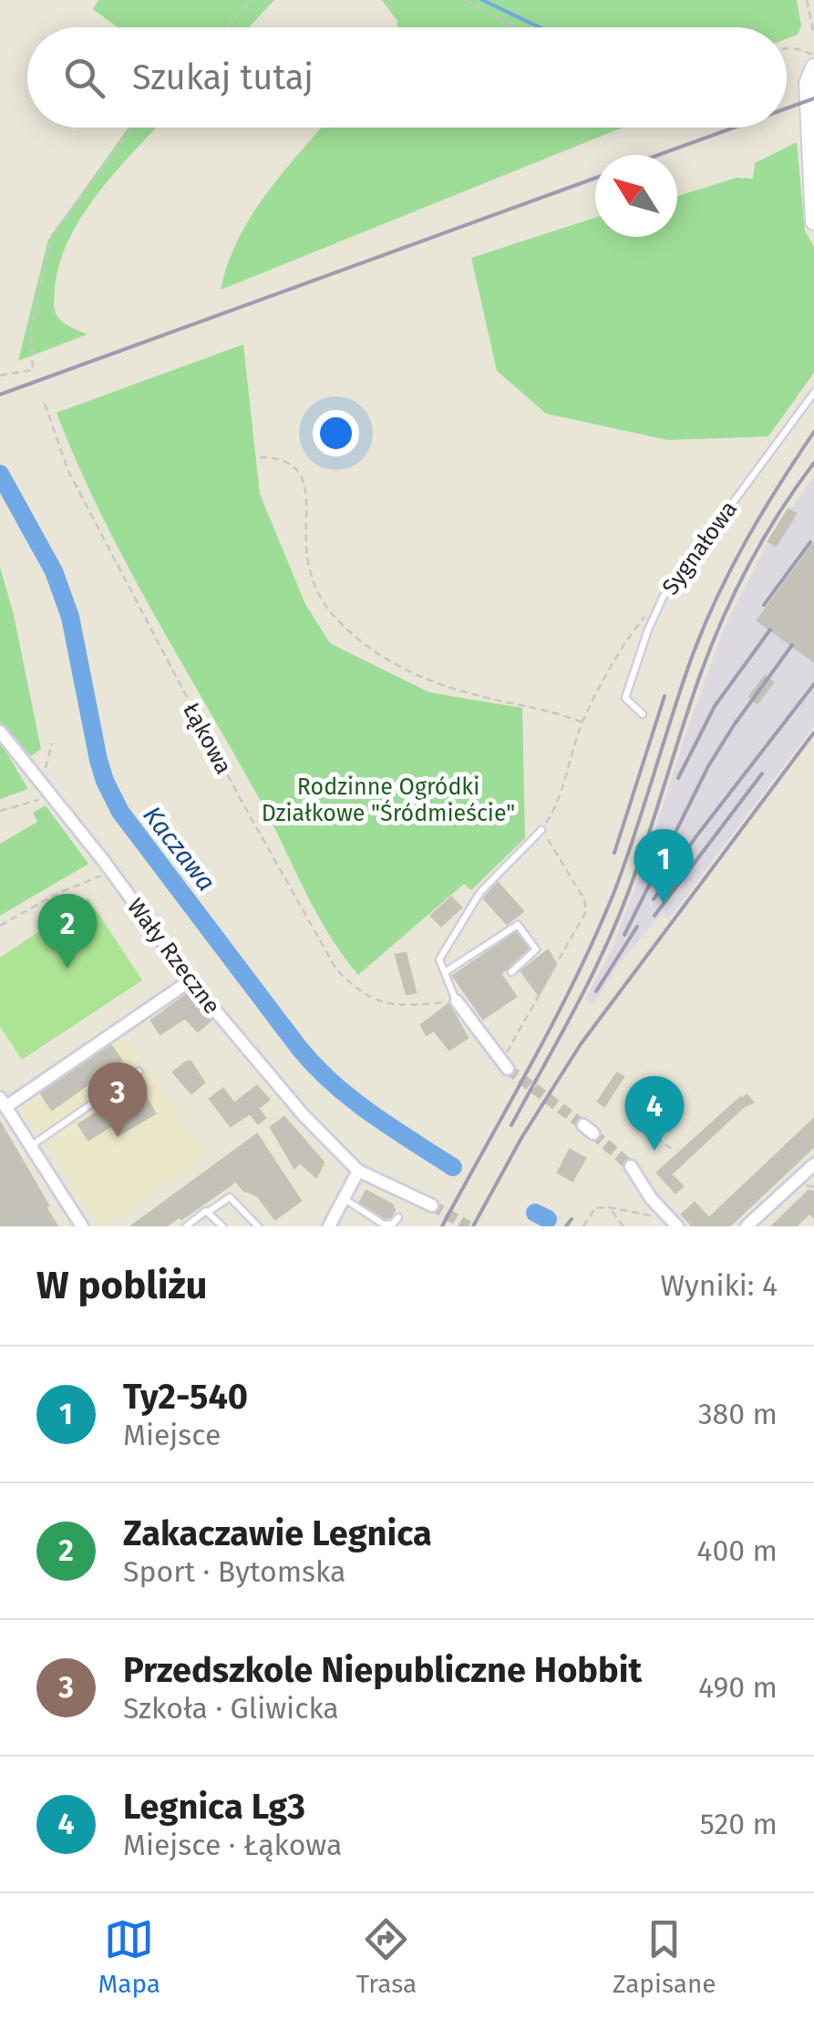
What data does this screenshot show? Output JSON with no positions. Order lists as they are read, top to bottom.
{
  "streets": {
    "street": ["Wały Rzeczne"],
    "lane": ["Sygnałowa"],
    "path": ["Łąkowa"]
  },
  "water": ["Kaczawa"],
  "parks": ["Rodzinne Ogródki Działkowe \"Śródmieście\""],
  "north": "top left",
  "page": {
    "search": "Szukaj tutaj",
    "pins": [
      "1",
      "2",
      "3",
      "4"
    ],
    "heading": ["W pobliżu", "Wyniki: 4"],
    "list": [
      {
        "mark": "1",
        "name": "Ty2-540",
        "note": "Miejsce",
        "value": "380 m"
      },
      {
        "mark": "2",
        "name": "Zakaczawie Legnica",
        "note": "Sport · Bytomska",
        "value": "400 m"
      },
      {
        "mark": "3",
        "name": "Przedszkole Niepubliczne Hobbit",
        "note": "Szkoła · Gliwicka",
        "value": "490 m"
      },
      {
        "mark": "4",
        "name": "Legnica Lg3",
        "note": "Miejsce · Łąkowa",
        "value": "520 m"
      }
    ],
    "nav": ["Mapa", "Trasa", "Zapisane"]
  }
}
